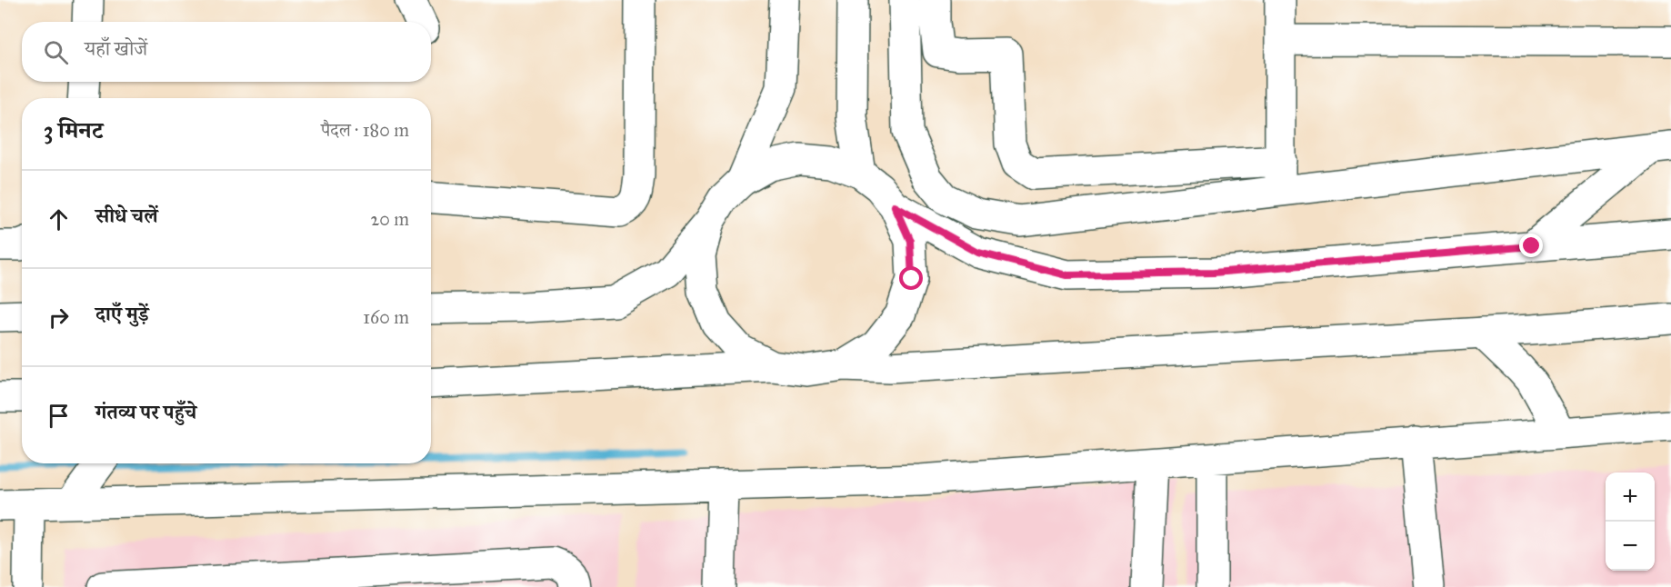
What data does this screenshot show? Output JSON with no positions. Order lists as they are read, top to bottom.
{
  "page": {
    "search": "यहाँ खोजें",
    "heading": ["3 मिनट", "पैदल · 180 m"],
    "list": [
      ["सीधे चलें", "20 m"],
      ["दाएँ मुड़ें", "160 m"],
      "गंतव्य पर पहुँचे"
    ],
    "map_buttons": ["+", "−"]
  }
}
